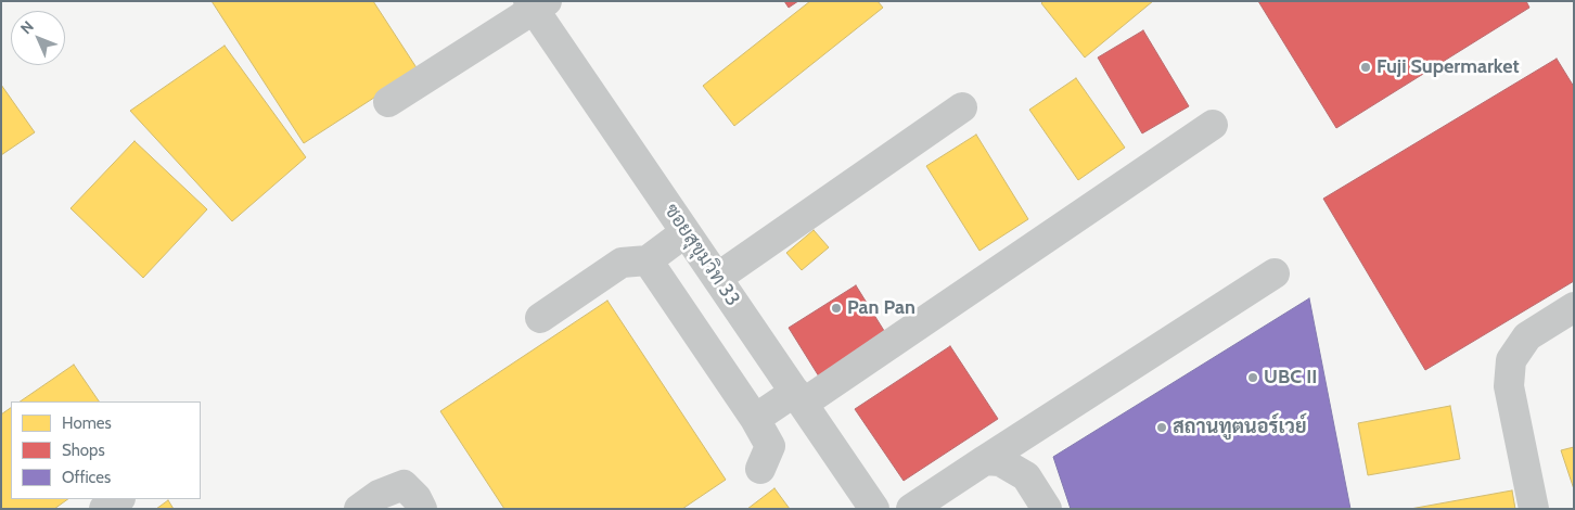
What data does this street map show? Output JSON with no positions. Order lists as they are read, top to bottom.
{
  "streets": {
    "street": ["ซอยสุขุมวิท 33"]
  },
  "places": [
    "Fuji Supermarket",
    "Pan Pan",
    "UBC II",
    "สถานทูตนอร์เวย์"
  ],
  "legend": ["Homes", "Shops", "Offices"],
  "north": "top left"
}
